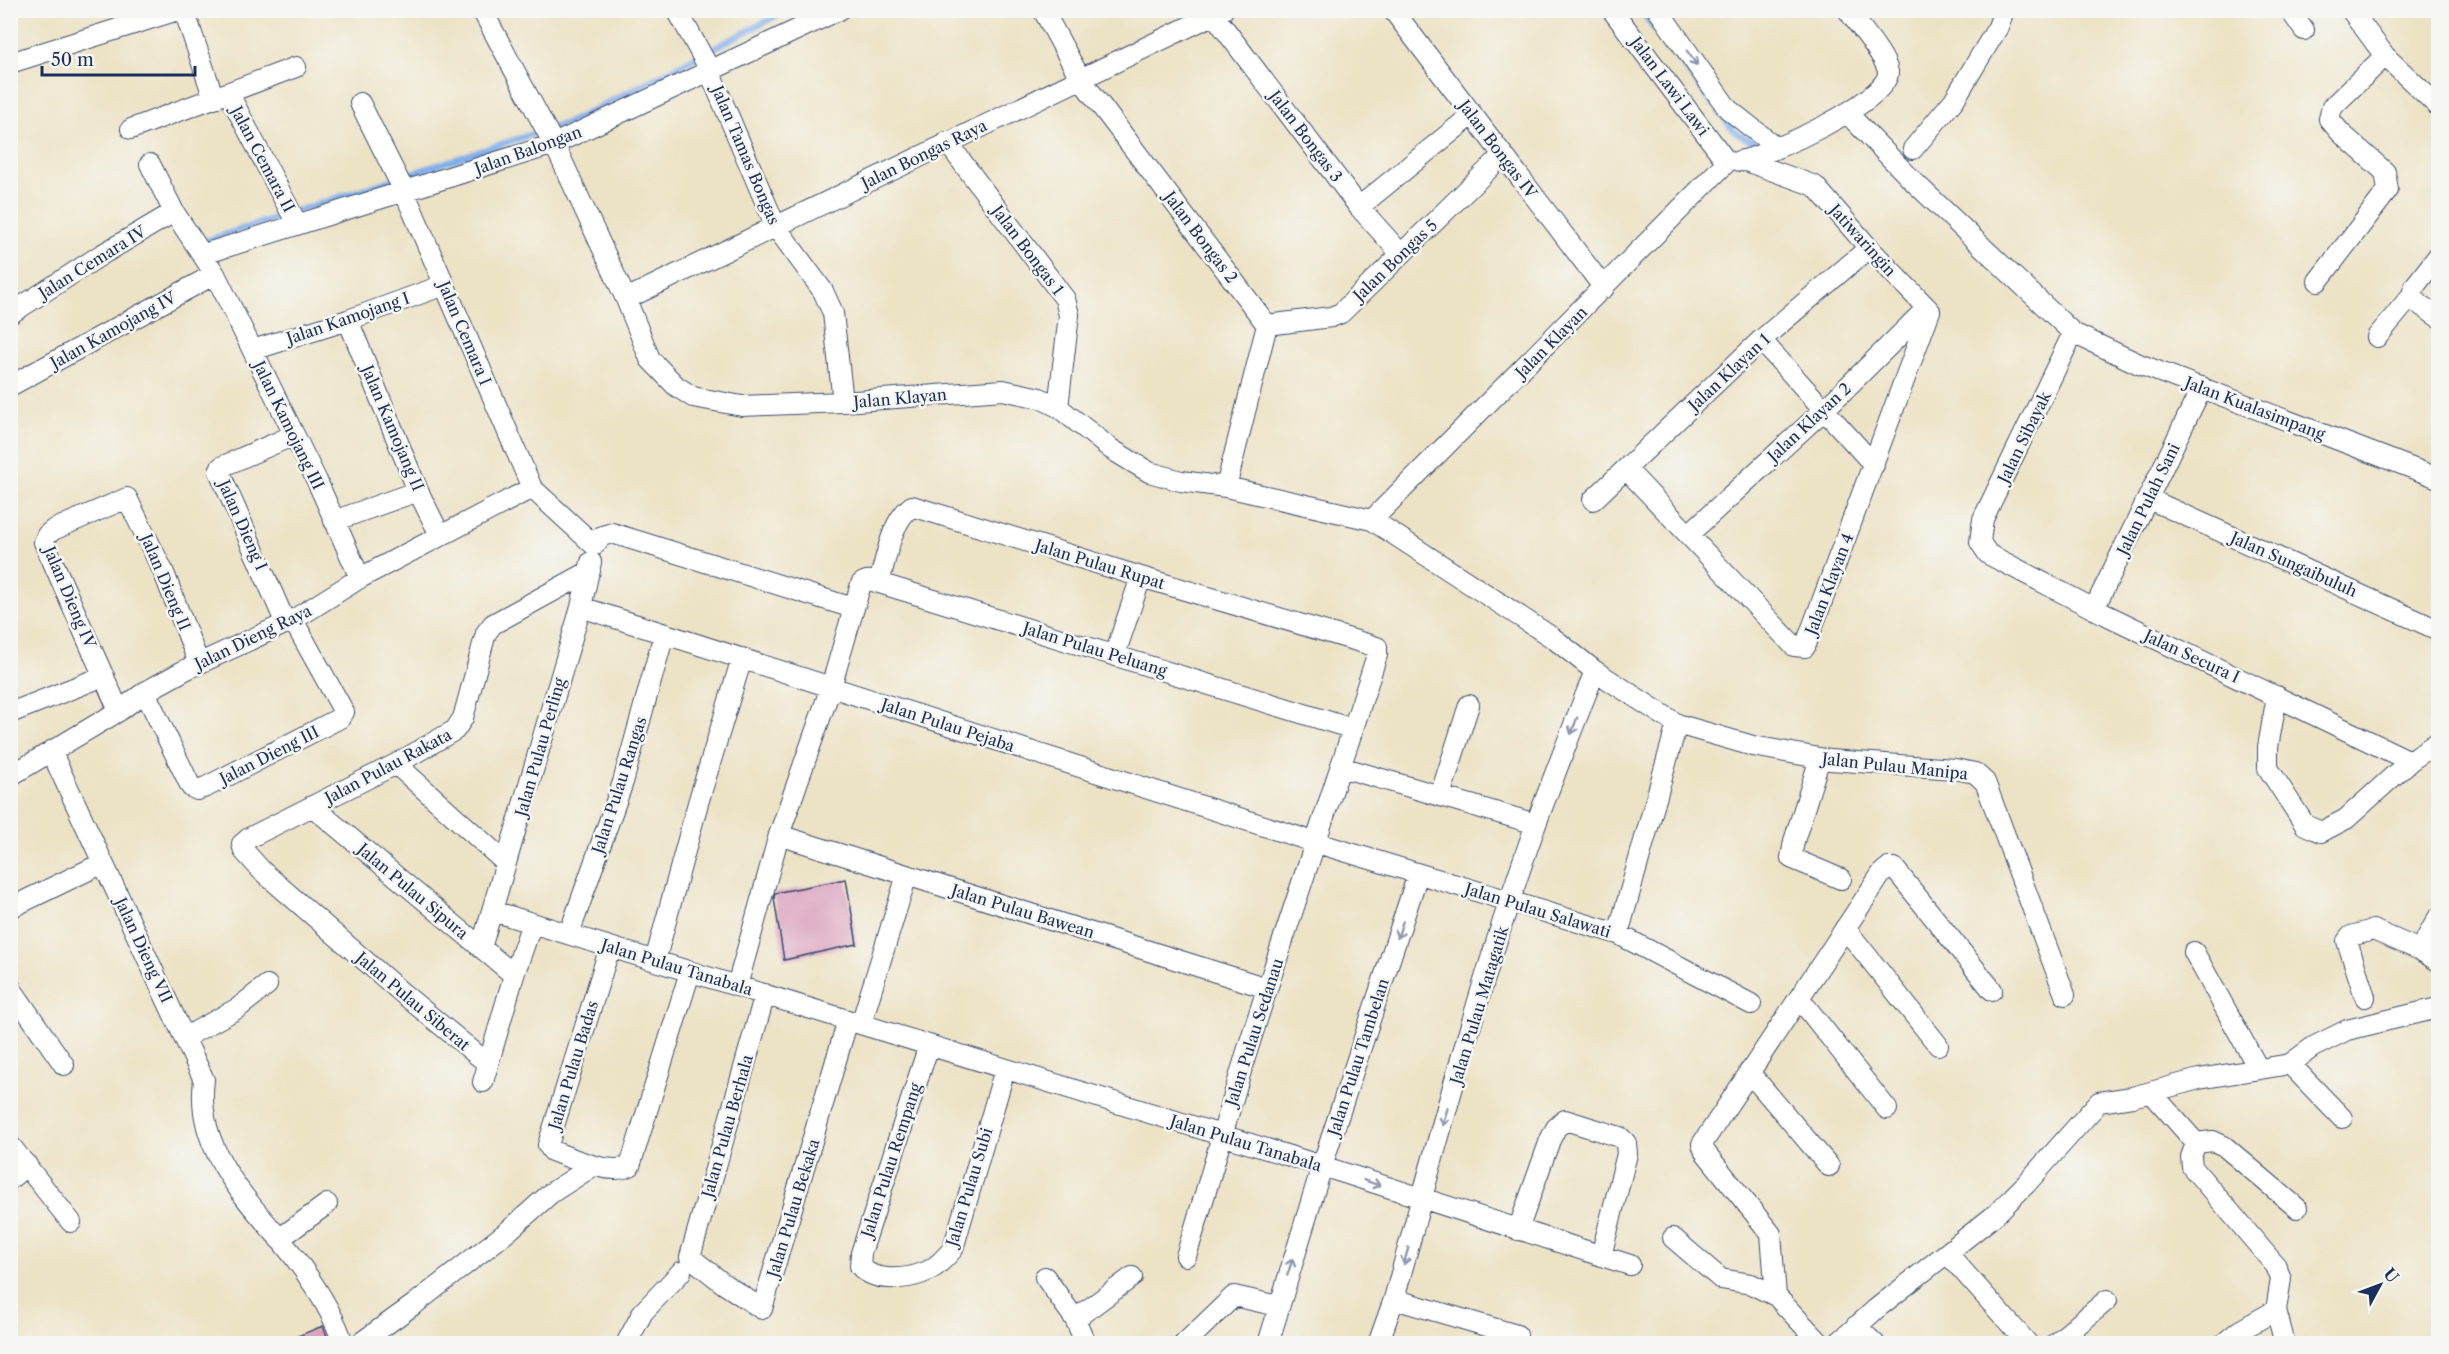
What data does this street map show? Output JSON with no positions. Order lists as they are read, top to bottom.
{
  "streets": {
    "street": [
      "Jalan Lawi Lawi",
      "Jalan Bongas 3",
      "Jalan Bongas IV",
      "Jalan Balongan",
      "Jalan Bongas Raya",
      "Jalan Tamas Bongas",
      "Jalan Cemara II",
      "Jalan Bongas 2",
      "Jatiwaringin",
      "Jalan Bongas 1",
      "Jalan Bongas 5",
      "Jalan Cemara IV",
      "Jalan Kamojang I",
      "Jalan Kamojang IV",
      "Jalan Cemara I",
      "Jalan Klayan",
      "Jalan Klayan 1",
      "Jalan Kualasimpang",
      "Jalan Klayan 2",
      "Jalan Kamojang III",
      "Jalan Kamojang II",
      "Jalan Sibayak",
      "Jalan Pulah Sani",
      "Jalan Dieng I",
      "Jalan Pulau Rupat",
      "Jalan Sungaibuluh",
      "Jalan Dieng II",
      "Jalan Klayan 4",
      "Jalan Dieng IV",
      "Jalan Dieng Raya",
      "Jalan Pulau Peluang",
      "Jalan Secura I",
      "Jalan Pulau Pejaba",
      "Jalan Pulau Perling",
      "Jalan Dieng III",
      "Jalan Pulau Rakata",
      "Jalan Pulau Manipa",
      "Jalan Pulau Rangas",
      "Jalan Pulau Sipura",
      "Jalan Pulau Salawati",
      "Jalan Pulau Bawean",
      "Jalan Dieng VII",
      "Jalan Pulau Tanabala",
      "Jalan Pulau Siberat",
      "Jalan Pulau Matagatik",
      "Jalan Pulau Sedanau",
      "Jalan Pulau Tambelan",
      "Jalan Pulau Badas",
      "Jalan Pulau Berhala",
      "Jalan Pulau Rempang",
      "Jalan Pulau Subi",
      "Jalan Pulau Bekaka"
    ]
  },
  "crossings": [
    ["Jalan Lawi Lawi", "Jatiwaringin"],
    ["Jalan Lawi Lawi", "Jalan Klayan"],
    ["Jalan Bongas 3", "Jalan Bongas Raya"],
    ["Jalan Bongas 3", "Jalan Bongas 5"],
    ["Jalan Bongas IV", "Jalan Bongas 5"],
    ["Jalan Bongas IV", "Jalan Klayan"],
    ["Jalan Balongan", "Jalan Tamas Bongas"],
    ["Jalan Balongan", "Jalan Cemara II"],
    ["Jalan Balongan", "Jalan Cemara I"],
    ["Jalan Balongan", "Jalan Klayan"],
    ["Jalan Balongan", "Jalan Kamojang III"],
    ["Jalan Bongas Raya", "Jalan Tamas Bongas"],
    ["Jalan Bongas Raya", "Jalan Bongas 2"],
    ["Jalan Bongas Raya", "Jalan Bongas 1"],
    ["Jalan Bongas Raya", "Jalan Klayan"],
    ["Jalan Tamas Bongas", "Jalan Klayan"],
    ["Jalan Bongas 2", "Jalan Bongas 5"],
    ["Jatiwaringin", "Jalan Klayan"],
    ["Jatiwaringin", "Jalan Klayan 1"],
    ["Jatiwaringin", "Jalan Klayan 2"],
    ["Jatiwaringin", "Jalan Klayan 4"],
    ["Jalan Bongas 1", "Jalan Klayan"],
    ["Jalan Cemara IV", "Jalan Kamojang III"],
    ["Jalan Kamojang I", "Jalan Cemara I"],
    ["Jalan Kamojang I", "Jalan Kamojang III"],
    ["Jalan Kamojang I", "Jalan Kamojang II"],
    ["Jalan Kamojang IV", "Jalan Kamojang III"],
    ["Jalan Cemara I", "Jalan Dieng Raya"],
    ["Jalan Cemara I", "Jalan Pulau Perling"],
    ["Jalan Klayan", "Jalan Pulau Manipa"],
    ["Jalan Klayan", "Jalan Pulau Matagatik"],
    ["Jalan Klayan 1", "Jalan Klayan 4"],
    ["Jalan Kualasimpang", "Jalan Sibayak"],
    ["Jalan Kualasimpang", "Jalan Pulah Sani"],
    ["Jalan Klayan 2", "Jalan Klayan 4"],
    ["Jalan Kamojang III", "Jalan Dieng I"],
    ["Jalan Kamojang III", "Jalan Dieng Raya"],
    ["Jalan Kamojang II", "Jalan Dieng Raya"],
    ["Jalan Sibayak", "Jalan Secura I"],
    ["Jalan Pulah Sani", "Jalan Sungaibuluh"],
    ["Jalan Pulah Sani", "Jalan Secura I"],
    ["Jalan Dieng I", "Jalan Dieng Raya"],
    ["Jalan Dieng I", "Jalan Dieng III"],
    ["Jalan Pulau Rupat", "Jalan Pulau Peluang"],
    ["Jalan Pulau Rupat", "Jalan Pulau Sedanau"],
    ["Jalan Dieng II", "Jalan Dieng IV"],
    ["Jalan Dieng II", "Jalan Dieng Raya"],
    ["Jalan Dieng IV", "Jalan Dieng Raya"],
    ["Jalan Dieng Raya", "Jalan Dieng III"],
    ["Jalan Dieng Raya", "Jalan Dieng VII"],
    ["Jalan Pulau Peluang", "Jalan Pulau Sedanau"],
    ["Jalan Pulau Pejaba", "Jalan Pulau Perling"],
    ["Jalan Pulau Pejaba", "Jalan Pulau Rangas"],
    ["Jalan Pulau Pejaba", "Jalan Pulau Salawati"],
    ["Jalan Pulau Pejaba", "Jalan Pulau Sedanau"],
    ["Jalan Pulau Perling", "Jalan Pulau Rakata"],
    ["Jalan Pulau Perling", "Jalan Pulau Sipura"],
    ["Jalan Pulau Perling", "Jalan Pulau Tanabala"],
    ["Jalan Pulau Rakata", "Jalan Pulau Sipura"],
    ["Jalan Pulau Rakata", "Jalan Pulau Siberat"],
    ["Jalan Pulau Manipa", "Jalan Pulau Matagatik"],
    ["Jalan Pulau Rangas", "Jalan Pulau Tanabala"],
    ["Jalan Pulau Sipura", "Jalan Pulau Siberat"],
    ["Jalan Pulau Salawati", "Jalan Pulau Matagatik"],
    ["Jalan Pulau Salawati", "Jalan Pulau Sedanau"],
    ["Jalan Pulau Salawati", "Jalan Pulau Tambelan"],
    ["Jalan Pulau Bawean", "Jalan Pulau Sedanau"],
    ["Jalan Pulau Tanabala", "Jalan Pulau Siberat"],
    ["Jalan Pulau Tanabala", "Jalan Pulau Matagatik"],
    ["Jalan Pulau Tanabala", "Jalan Pulau Sedanau"],
    ["Jalan Pulau Tanabala", "Jalan Pulau Tambelan"],
    ["Jalan Pulau Tanabala", "Jalan Pulau Badas"],
    ["Jalan Pulau Tanabala", "Jalan Pulau Berhala"],
    ["Jalan Pulau Tanabala", "Jalan Pulau Rempang"],
    ["Jalan Pulau Tanabala", "Jalan Pulau Subi"],
    ["Jalan Pulau Tanabala", "Jalan Pulau Bekaka"],
    ["Jalan Pulau Berhala", "Jalan Pulau Bekaka"],
    ["Jalan Pulau Rempang", "Jalan Pulau Subi"]
  ],
  "scale_bar": "50 m",
  "north": "top right"
}
